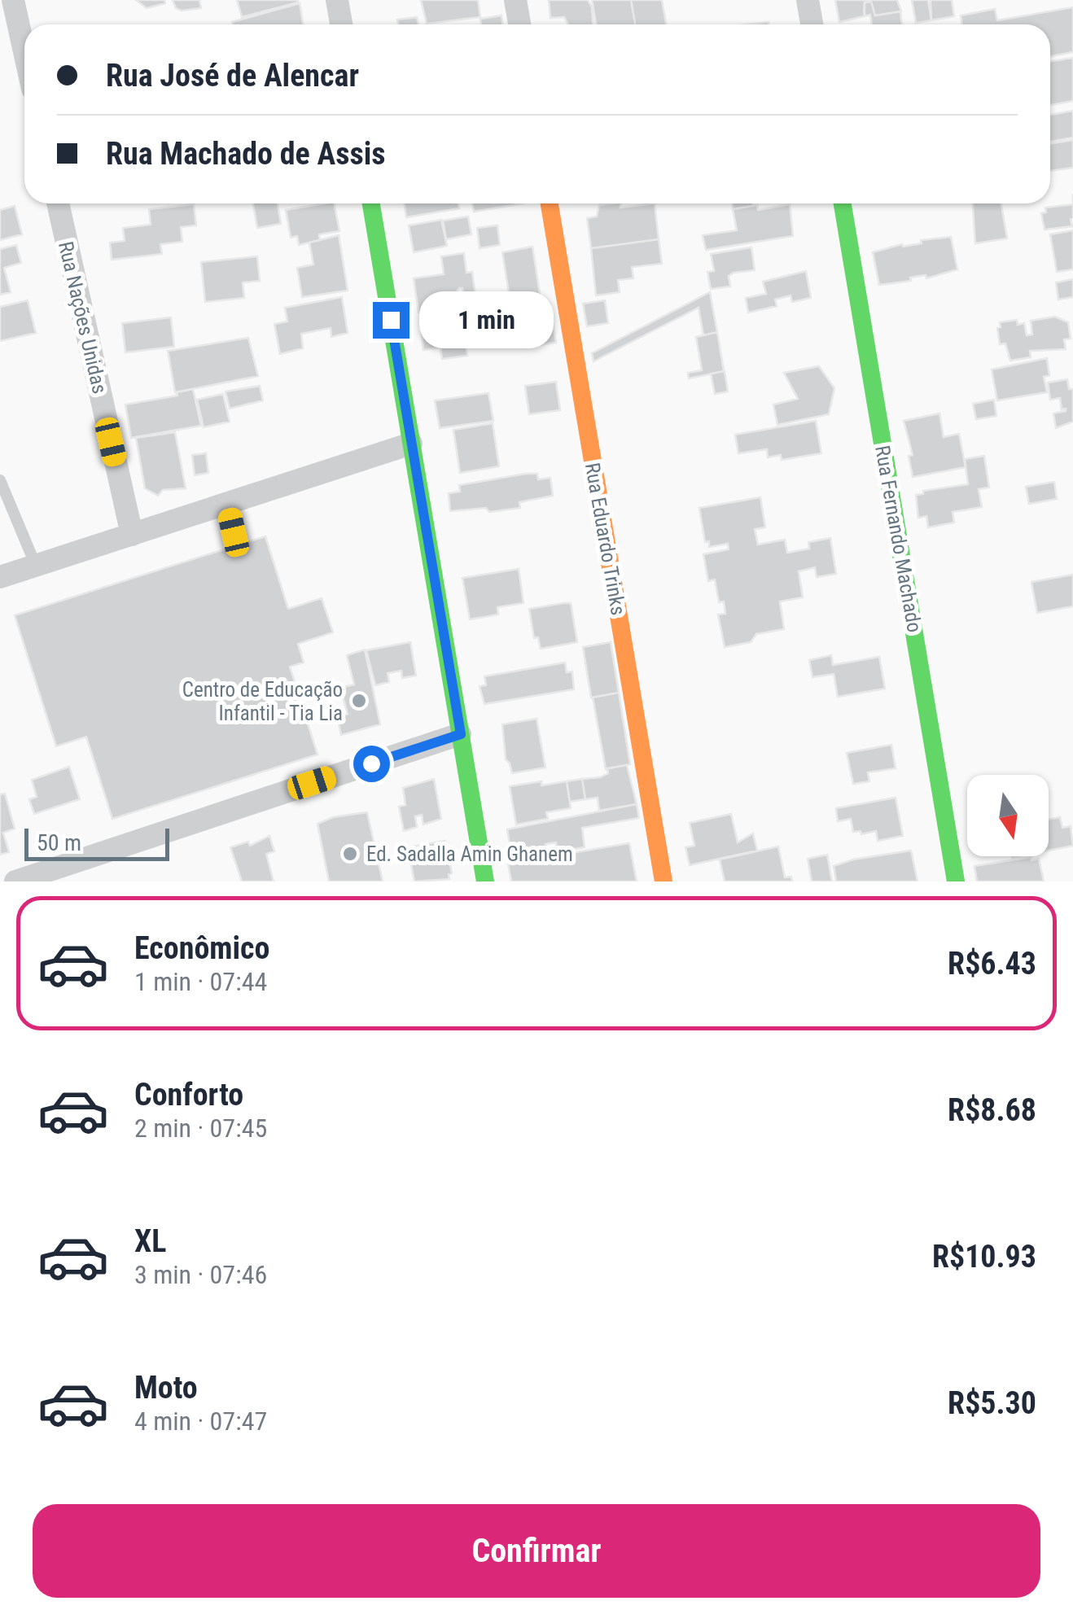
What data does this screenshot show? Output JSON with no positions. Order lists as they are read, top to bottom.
{
  "streets": {
    "street": ["Rua Nações Unidas", "Rua Eduardo Trinks", "Rua Fernando Machado"]
  },
  "places": ["Centro de Educação Infantil - Tia Lia", "Ed. Sadalla Amin Ghanem"],
  "scale_bar": "50 m",
  "north": "bottom",
  "page": {
    "banner": ["Rua José de Alencar", "Rua Machado de Assis"],
    "bubble": "1 min",
    "scale": "50 m",
    "list": [
      {
        "name": "Econômico",
        "note": "1 min · 07:44",
        "value": "R$6.43"
      },
      {
        "name": "Conforto",
        "note": "2 min · 07:45",
        "value": "R$8.68"
      },
      {
        "name": "XL",
        "note": "3 min · 07:46",
        "value": "R$10.93"
      },
      {
        "name": "Moto",
        "note": "4 min · 07:47",
        "value": "R$5.30"
      }
    ],
    "buttons": "Confirmar"
  }
}
